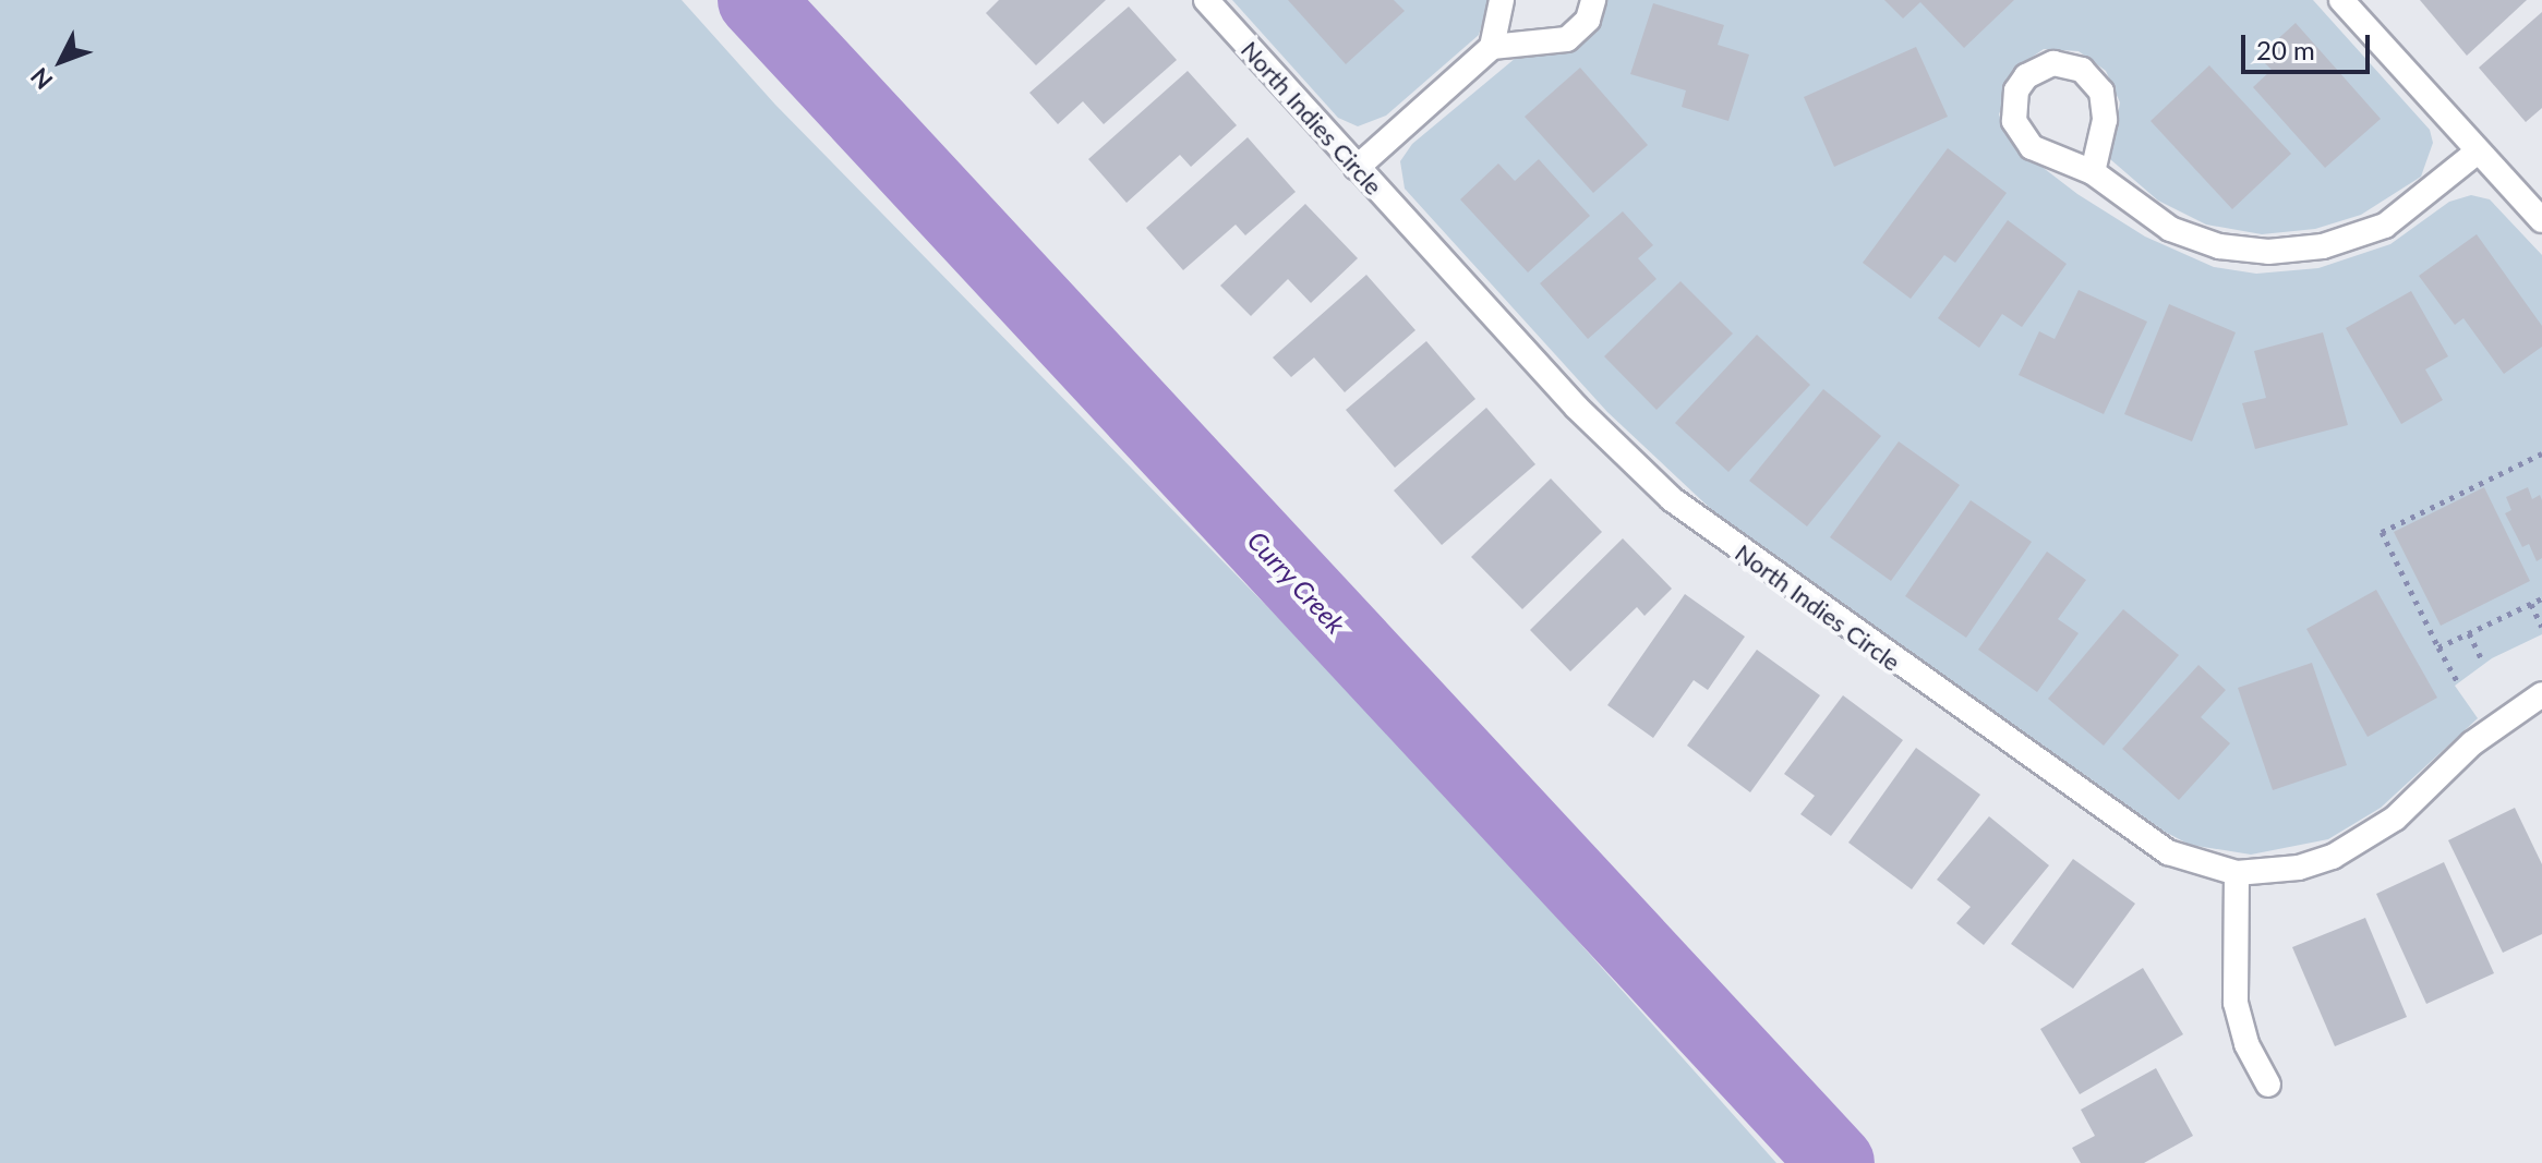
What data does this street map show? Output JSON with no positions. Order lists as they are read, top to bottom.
{
  "streets": {
    "street": ["North Indies Circle"]
  },
  "water": ["Curry Creek"],
  "scale_bar": "20 m",
  "north": "bottom left"
}
